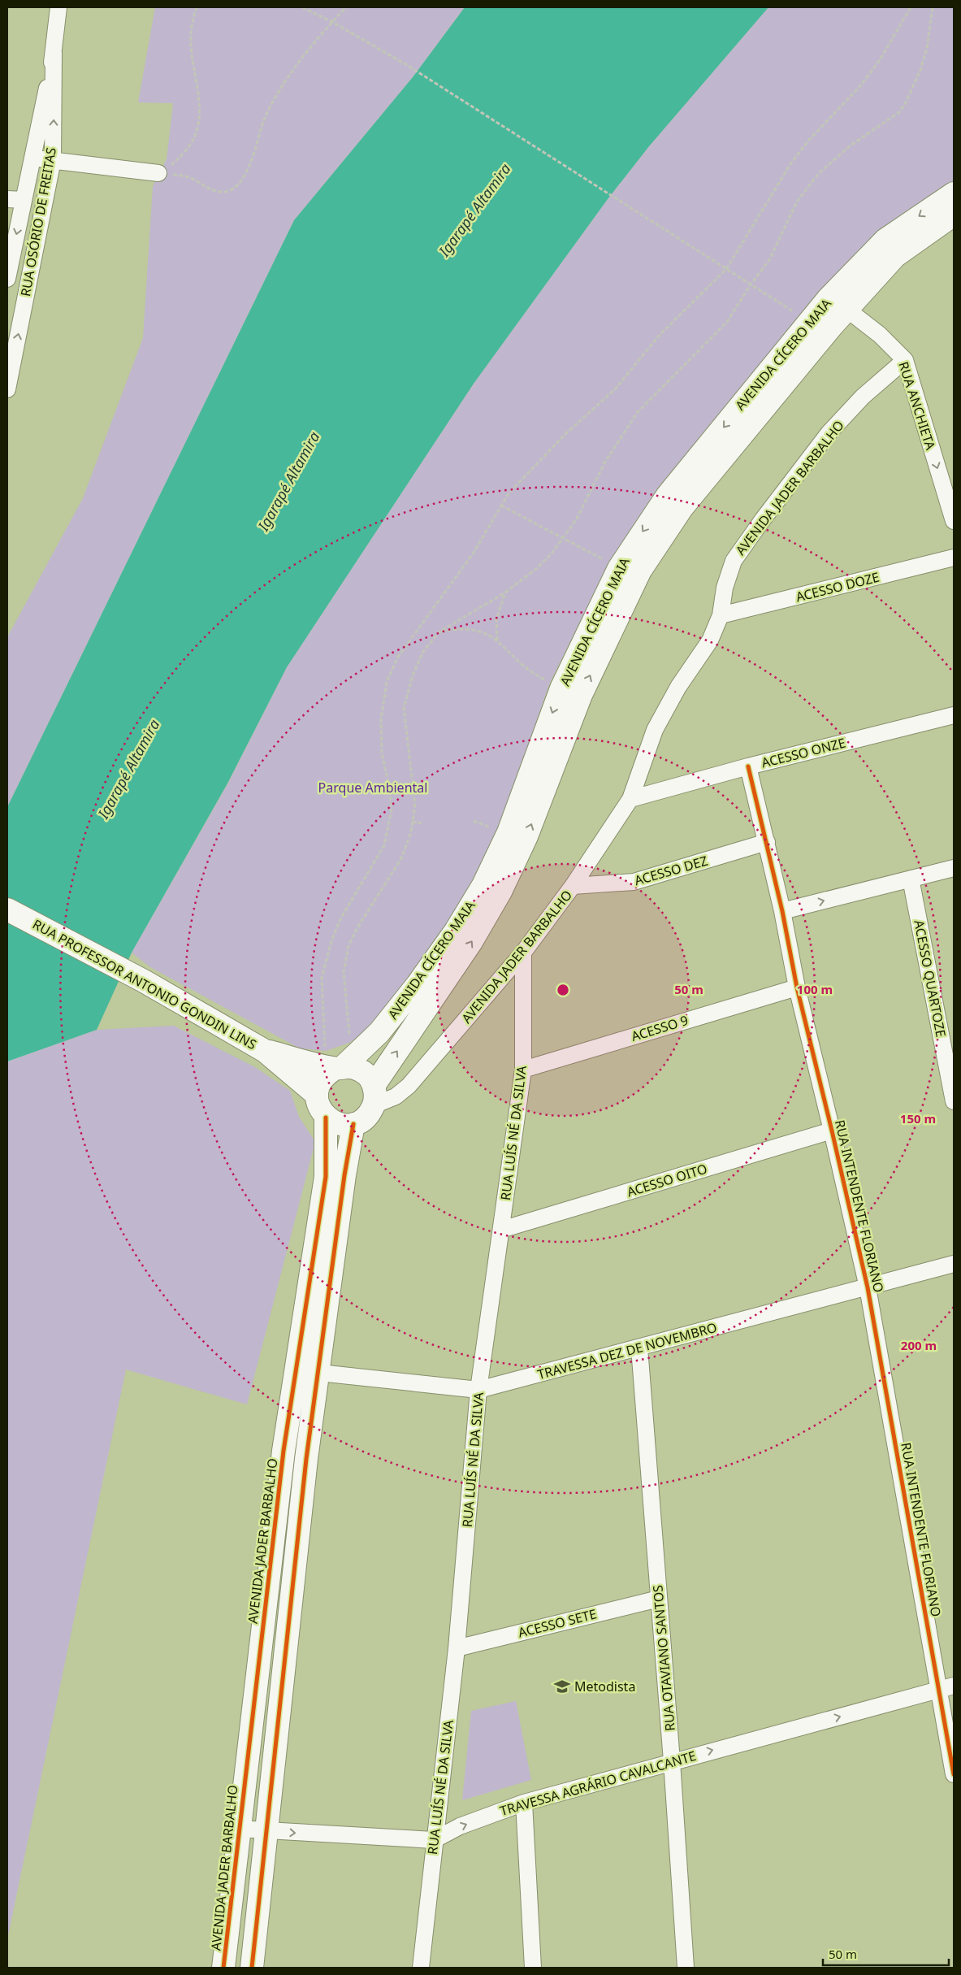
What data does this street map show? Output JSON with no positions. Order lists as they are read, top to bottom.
{
  "streets": {
    "main road": ["AVENIDA CÍCERO MAIA", "AVENIDA JADER BARBALHO", "RUA PROFESSOR ANTONIO GONDIN LINS"],
    "street": [
      "RUA OSÓRIO DE FREITAS",
      "RUA ANCHIETA",
      "ACESSO DOZE",
      "ACESSO ONZE",
      "ACESSO DEZ",
      "ACESSO QUARTOZE",
      "ACESSO 9",
      "RUA LUÍS NÉ DA SILVA",
      "ACESSO OITO",
      "RUA INTENDENTE FLORIANO",
      "TRAVESSA DEZ DE NOVEMBRO",
      "ACESSO SETE",
      "RUA OTAVIANO SANTOS",
      "TRAVESSA AGRÁRIO CAVALCANTE"
    ]
  },
  "crossings": [
    ["AVENIDA CÍCERO MAIA", "RUA ANCHIETA"],
    ["AVENIDA CÍCERO MAIA", "AVENIDA JADER BARBALHO"],
    ["AVENIDA CÍCERO MAIA", "RUA PROFESSOR ANTONIO GONDIN LINS"],
    ["RUA ANCHIETA", "AVENIDA JADER BARBALHO"],
    ["AVENIDA JADER BARBALHO", "ACESSO DOZE"],
    ["AVENIDA JADER BARBALHO", "ACESSO ONZE"],
    ["AVENIDA JADER BARBALHO", "ACESSO DEZ"],
    ["AVENIDA JADER BARBALHO", "RUA PROFESSOR ANTONIO GONDIN LINS"],
    ["AVENIDA JADER BARBALHO", "RUA LUÍS NÉ DA SILVA"],
    ["AVENIDA JADER BARBALHO", "TRAVESSA DEZ DE NOVEMBRO"],
    ["ACESSO ONZE", "RUA INTENDENTE FLORIANO"],
    ["ACESSO DEZ", "RUA INTENDENTE FLORIANO"],
    ["ACESSO 9", "RUA LUÍS NÉ DA SILVA"],
    ["ACESSO 9", "RUA INTENDENTE FLORIANO"],
    ["RUA LUÍS NÉ DA SILVA", "ACESSO OITO"],
    ["RUA LUÍS NÉ DA SILVA", "TRAVESSA DEZ DE NOVEMBRO"],
    ["RUA LUÍS NÉ DA SILVA", "ACESSO SETE"],
    ["RUA LUÍS NÉ DA SILVA", "TRAVESSA AGRÁRIO CAVALCANTE"],
    ["ACESSO OITO", "RUA INTENDENTE FLORIANO"],
    ["RUA INTENDENTE FLORIANO", "TRAVESSA DEZ DE NOVEMBRO"],
    ["RUA INTENDENTE FLORIANO", "TRAVESSA AGRÁRIO CAVALCANTE"],
    ["TRAVESSA DEZ DE NOVEMBRO", "RUA OTAVIANO SANTOS"],
    ["ACESSO SETE", "RUA OTAVIANO SANTOS"],
    ["RUA OTAVIANO SANTOS", "TRAVESSA AGRÁRIO CAVALCANTE"]
  ],
  "one_way": ["RUA ANCHIETA", "TRAVESSA AGRÁRIO CAVALCANTE"],
  "water": ["Igarapé Altamira"],
  "parks": ["Parque Ambiental"],
  "places": {
    "school or university": ["Metodista"]
  },
  "scale_bar": "50 m",
  "rings": [
    "50 m",
    "100 m",
    "150 m",
    "200 m"
  ]
}
